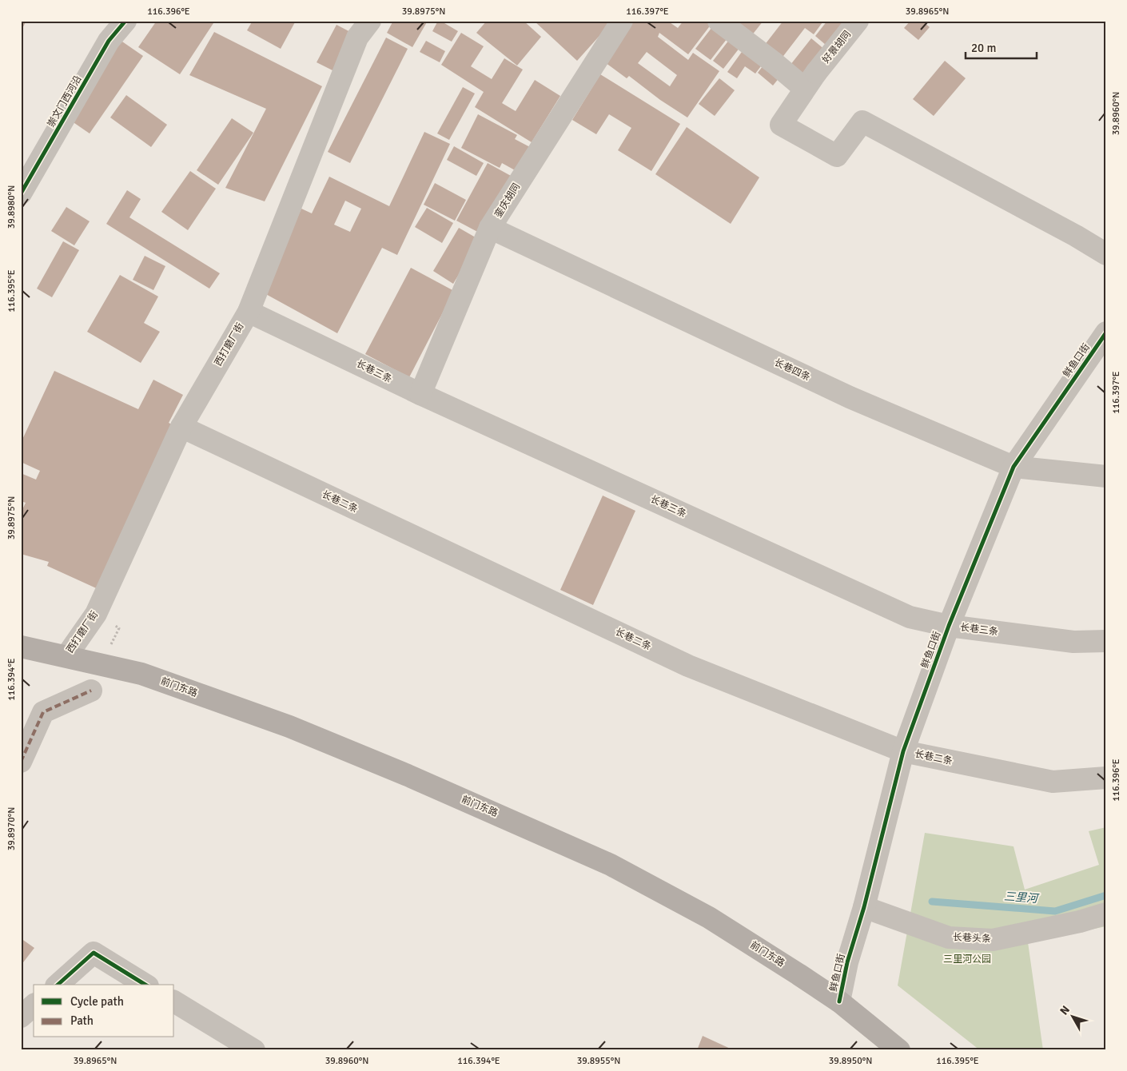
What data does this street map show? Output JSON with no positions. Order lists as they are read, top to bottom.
{
  "streets": {
    "main road": ["前门东路"],
    "street": [
      "好景胡同",
      "崇文门西河沿",
      "銮庆胡同",
      "西打磨厂街",
      "鲜鱼口街",
      "长巷四条",
      "长巷三条",
      "长巷二条",
      "长巷头条"
    ]
  },
  "crossings": [
    ["銮庆胡同", "长巷四条"],
    ["銮庆胡同", "长巷三条"],
    ["西打磨厂街", "长巷三条"],
    ["西打磨厂街", "长巷二条"],
    ["西打磨厂街", "前门东路"],
    ["鲜鱼口街", "长巷四条"],
    ["鲜鱼口街", "长巷三条"],
    ["鲜鱼口街", "长巷二条"],
    ["鲜鱼口街", "前门东路"],
    ["鲜鱼口街", "长巷头条"]
  ],
  "water": ["三里河"],
  "parks": ["三里河公园"],
  "legend": ["Cycle path", "Path"],
  "scale_bar": "20 m",
  "north": "top left",
  "coordinates": [
    "116.396°E",
    "39.8975°N",
    "116.397°E",
    "39.8965°N",
    "39.8960°N",
    "39.8980°N",
    "116.395°E",
    "116.394°E",
    "39.8970°N",
    "39.8955°N",
    "39.8950°N"
  ]
}
